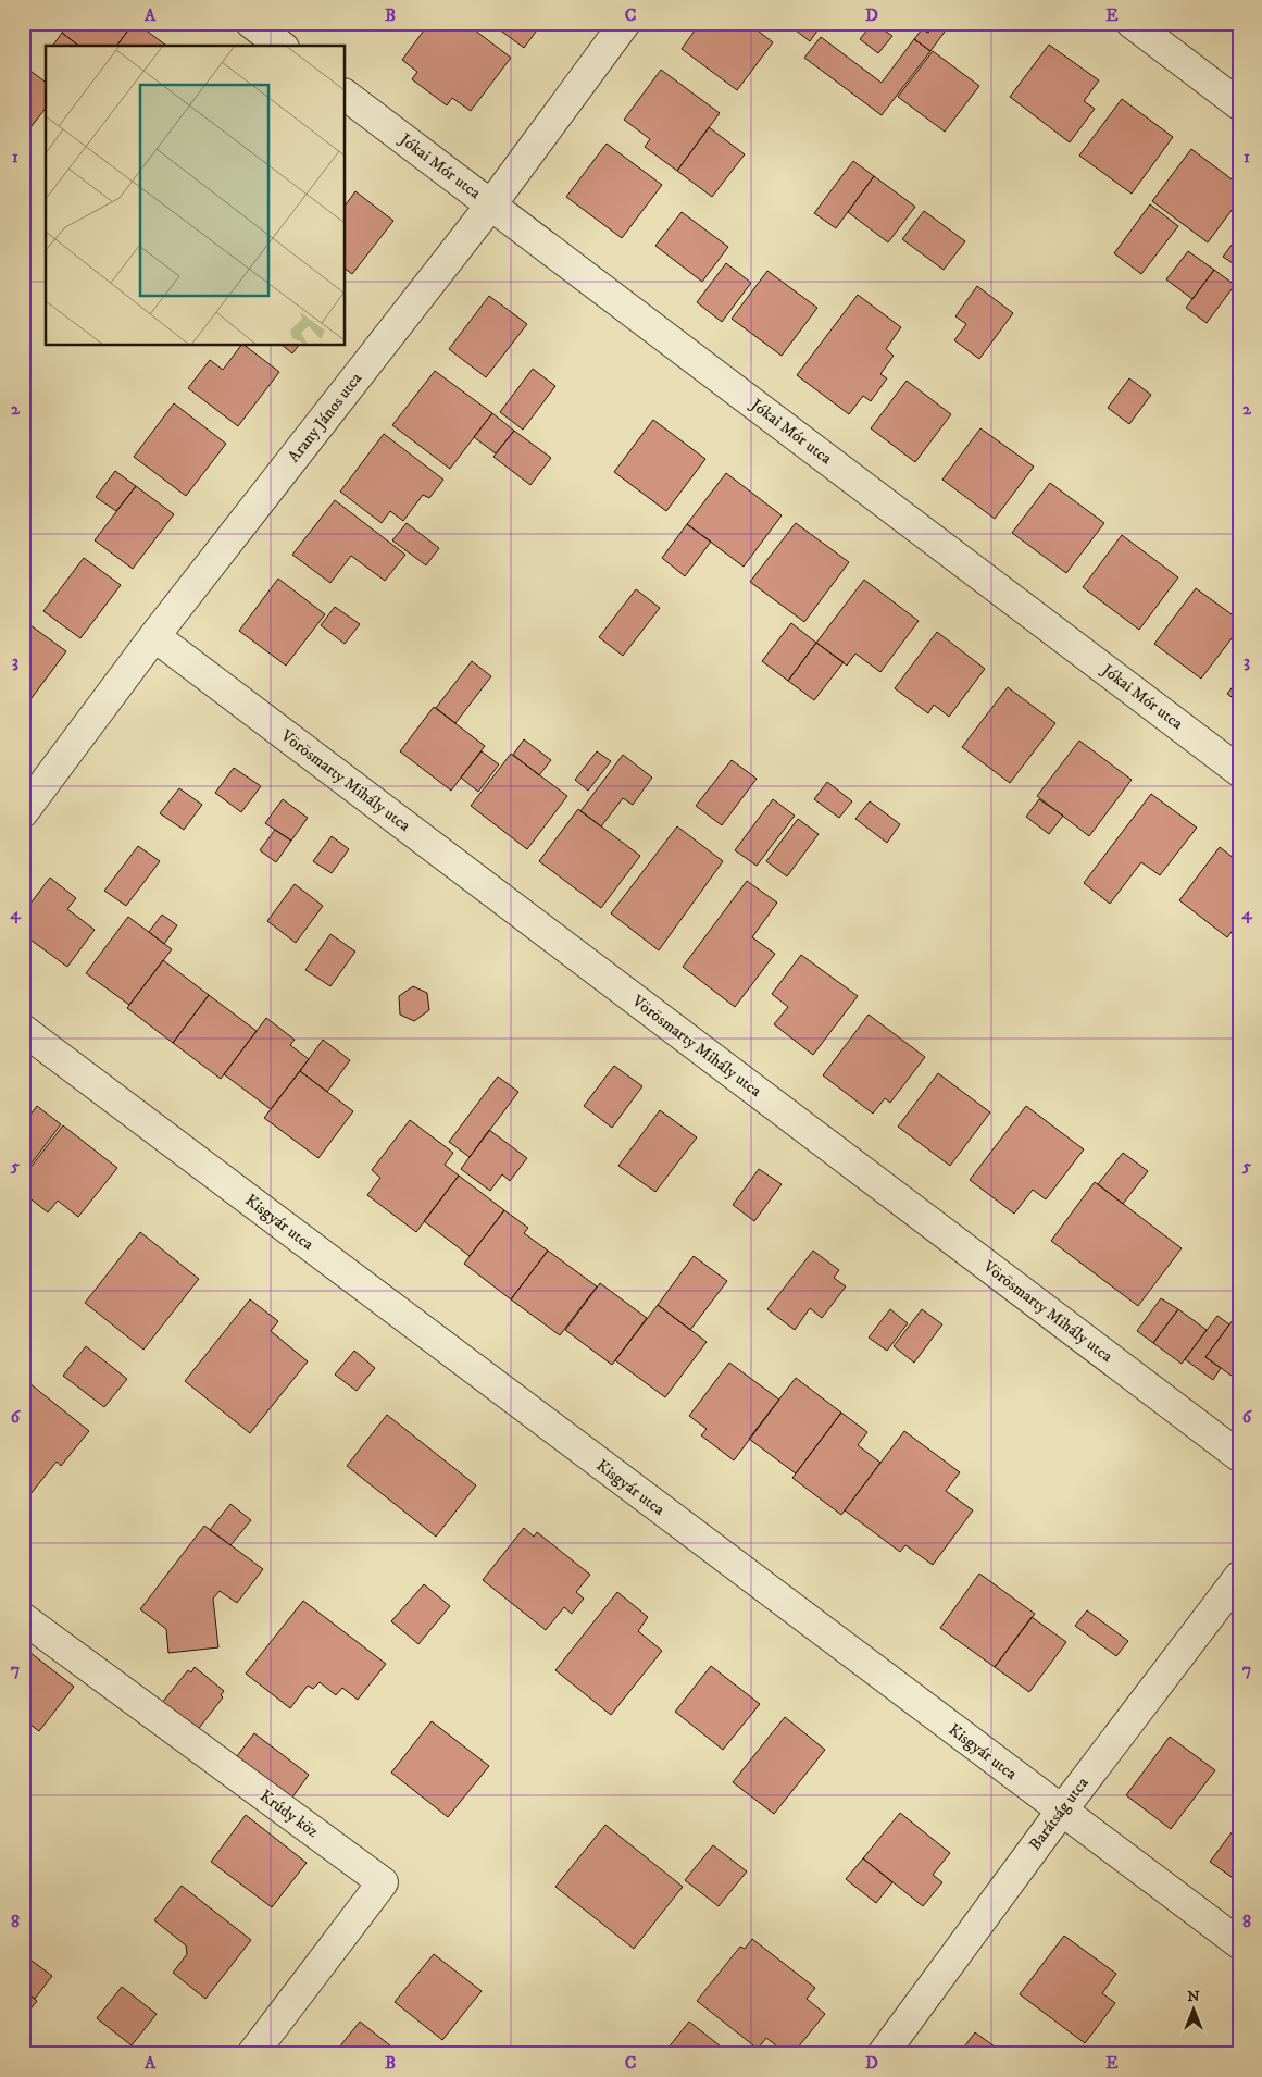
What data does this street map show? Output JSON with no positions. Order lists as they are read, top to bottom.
{
  "streets": {
    "street": [
      "Jókai Mór utca",
      "Arany János utca",
      "Vörösmarty Mihály utca",
      "Kisgyár utca",
      "Krúdy köz",
      "Barátság utca"
    ]
  },
  "crossings": [
    ["Jókai Mór utca", "Arany János utca"],
    ["Arany János utca", "Vörösmarty Mihály utca"],
    ["Kisgyár utca", "Barátság utca"]
  ],
  "north": "top",
  "grid": {
    "columns": [
      "A",
      "B",
      "C",
      "D",
      "E"
    ],
    "rows": [
      "1",
      "2",
      "3",
      "4",
      "5",
      "6",
      "7",
      "8"
    ]
  }
}
